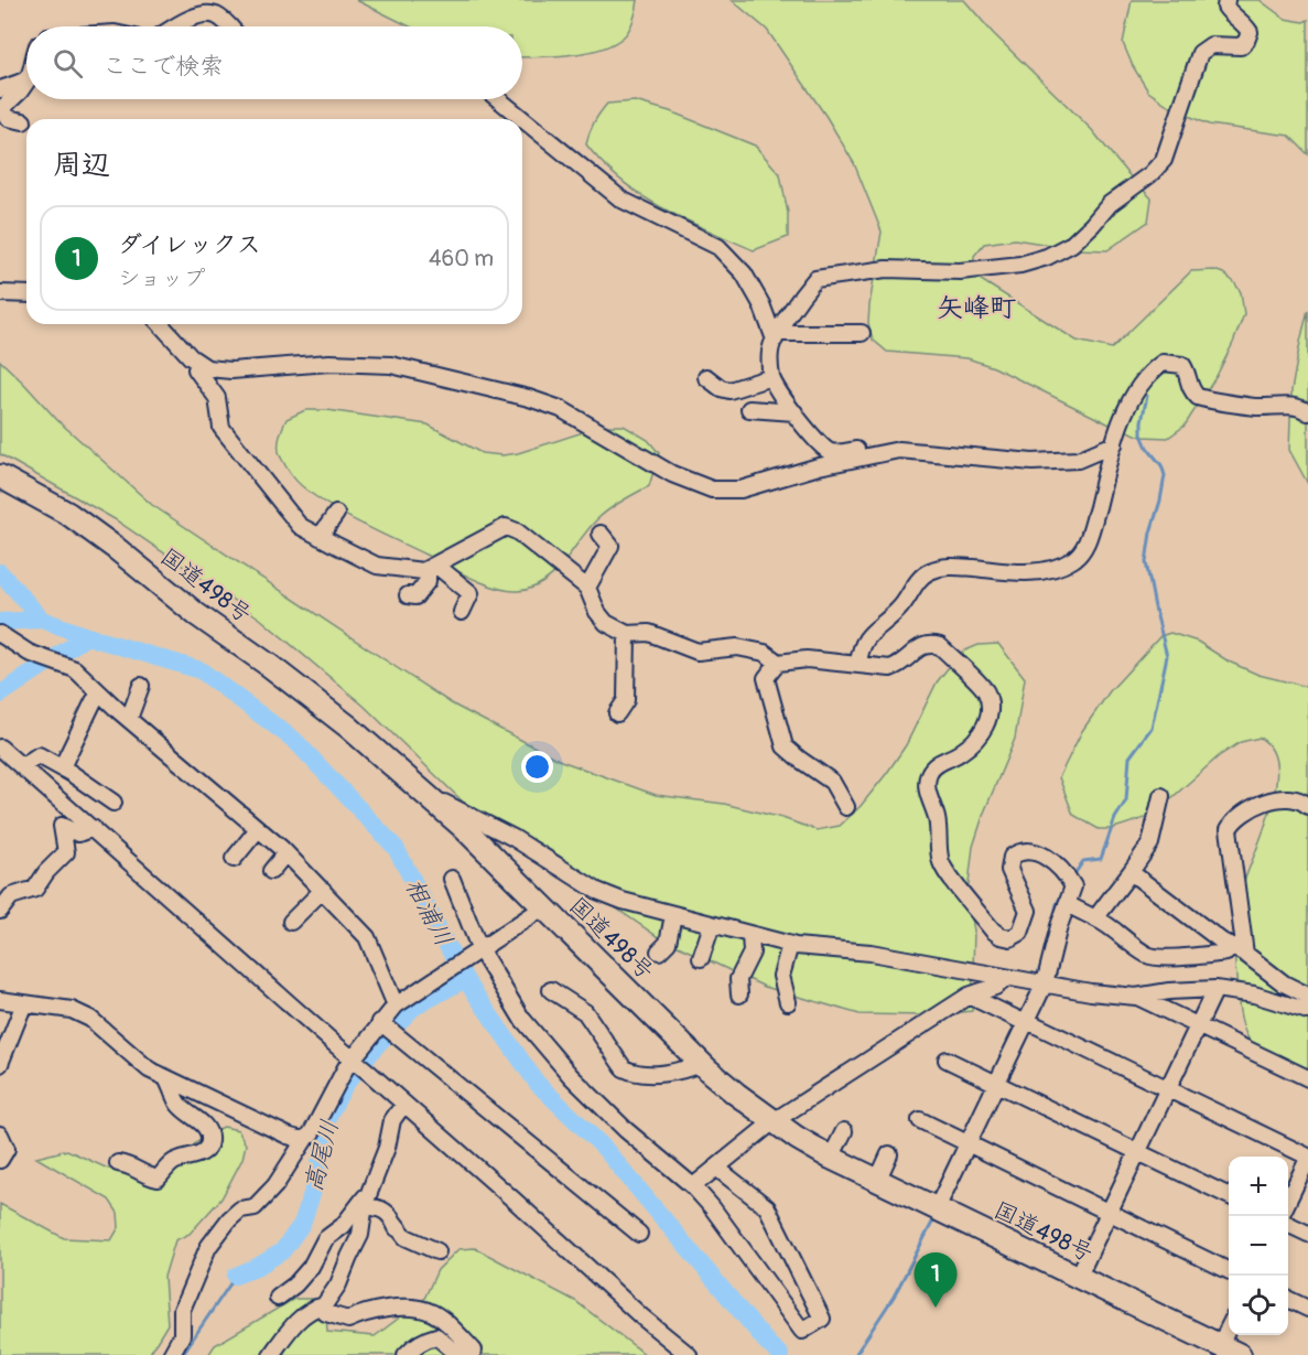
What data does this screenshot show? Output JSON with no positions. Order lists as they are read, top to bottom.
{
  "streets": {
    "highway": ["国道498号"]
  },
  "districts": ["矢峰町"],
  "water": ["相浦川", "高尾川"],
  "page": {
    "search": "ここで検索",
    "heading": "周辺",
    "list": [
      {
        "mark": "1",
        "name": "ダイレックス",
        "note": "ショップ",
        "value": "460 m"
      }
    ],
    "map_buttons": ["+", "−"],
    "pins": "1"
  }
}
